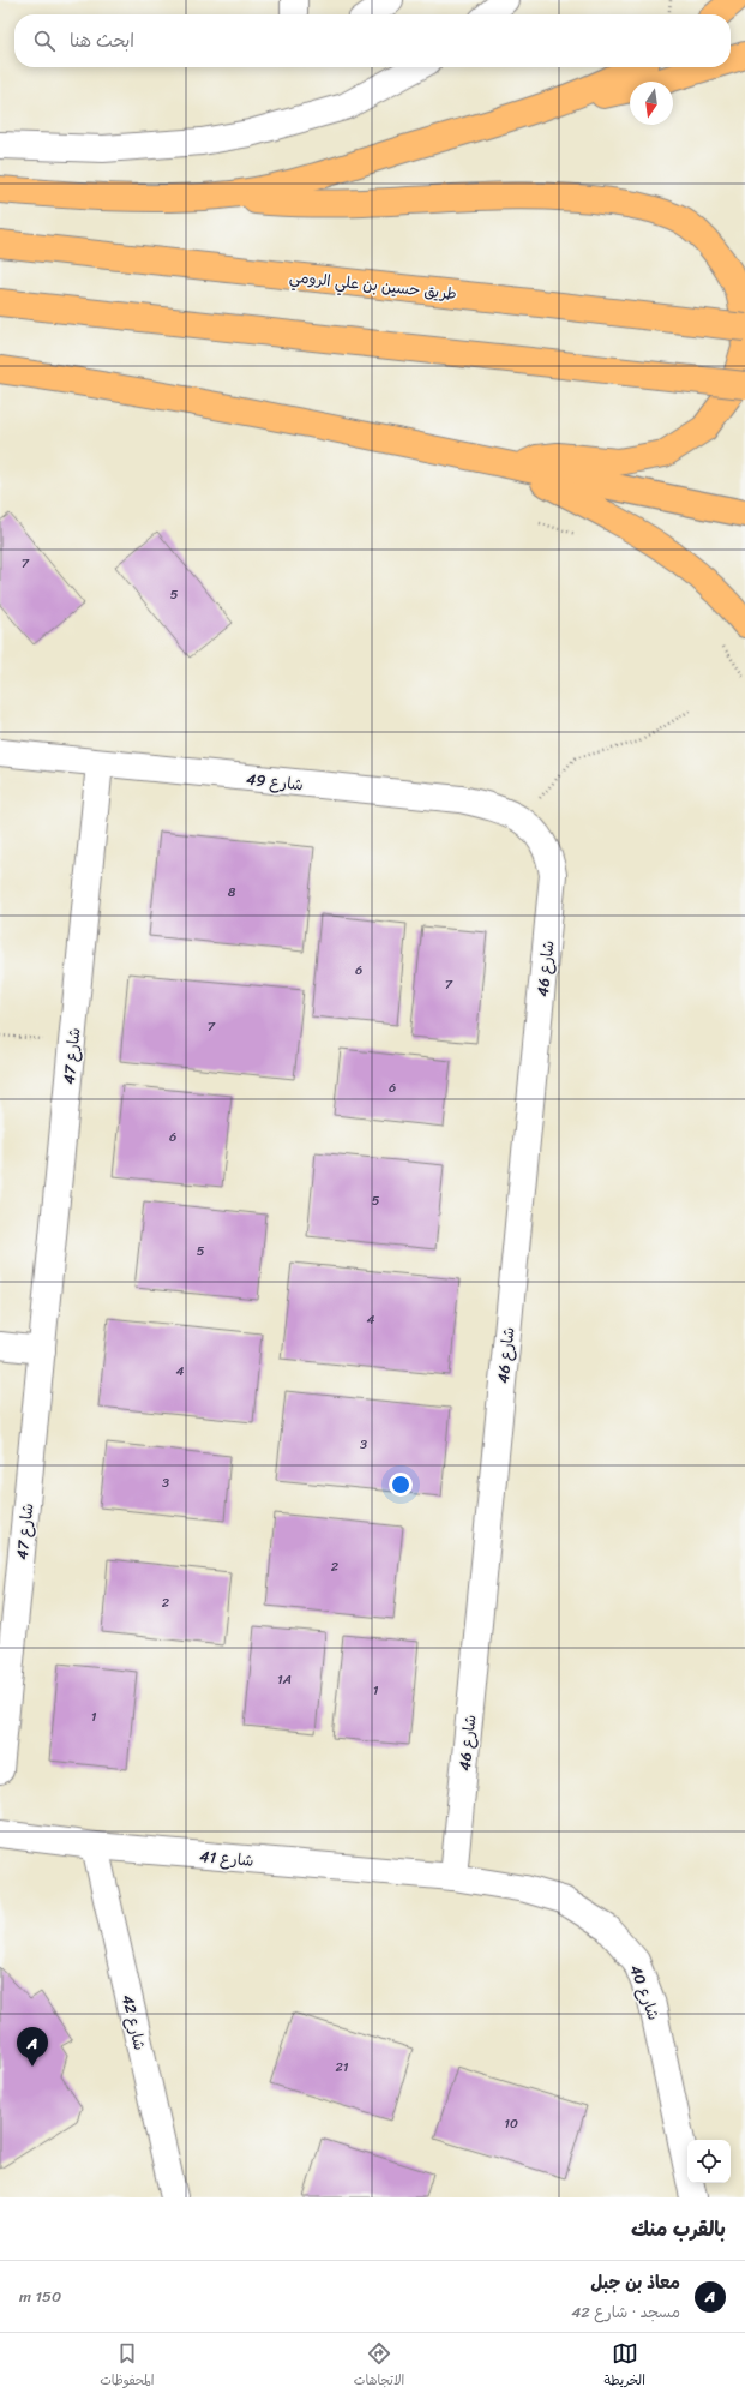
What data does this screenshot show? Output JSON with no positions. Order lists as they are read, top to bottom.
{
  "streets": {
    "highway": ["طريق حسين بن علي الرومي"],
    "street": [
      "شارع 49",
      "شارع 46",
      "شارع 47",
      "شارع 41",
      "شارع 40",
      "شارع 42"
    ]
  },
  "crossings": [
    ["شارع 49", "شارع 46"],
    ["شارع 49", "شارع 47"],
    ["شارع 46", "شارع 41"],
    ["شارع 46", "شارع 40"],
    ["شارع 41", "شارع 40"],
    ["شارع 41", "شارع 42"]
  ],
  "house_numbers": [
    "7",
    "5",
    "8",
    "6",
    "7",
    "7",
    "6",
    "6",
    "5",
    "5",
    "4",
    "4",
    "3",
    "3",
    "2",
    "2",
    "1A",
    "1",
    "1",
    "21",
    "10"
  ],
  "north": "bottom",
  "page": {
    "search": "ابحث هنا",
    "pins": "A",
    "heading": "بالقرب منك",
    "list": [
      {
        "mark": "A",
        "name": "معاذ بن جبل",
        "note": "مسجد · شارع 42",
        "value": "150 m"
      }
    ],
    "nav": ["الخريطة", "الاتجاهات", "المحفوظات"]
  }
}
